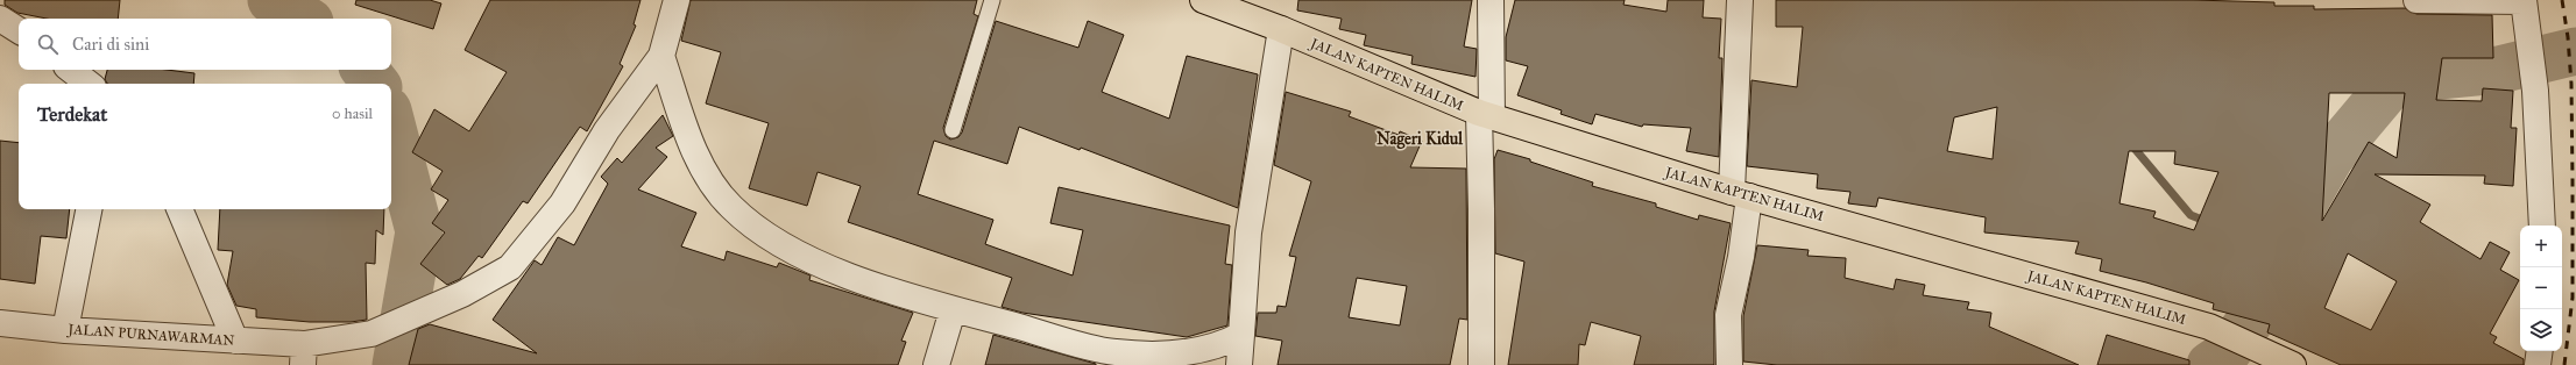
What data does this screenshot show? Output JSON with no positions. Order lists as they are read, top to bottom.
{
  "streets": {
    "main road": ["JALAN KAPTEN HALIM"],
    "street": ["JALAN PURNAWARMAN"]
  },
  "districts": ["Nageri Kidul"],
  "page": {
    "search": "Cari di sini",
    "heading": ["Terdekat", "0 hasil"],
    "map_buttons": ["+", "−"]
  }
}
